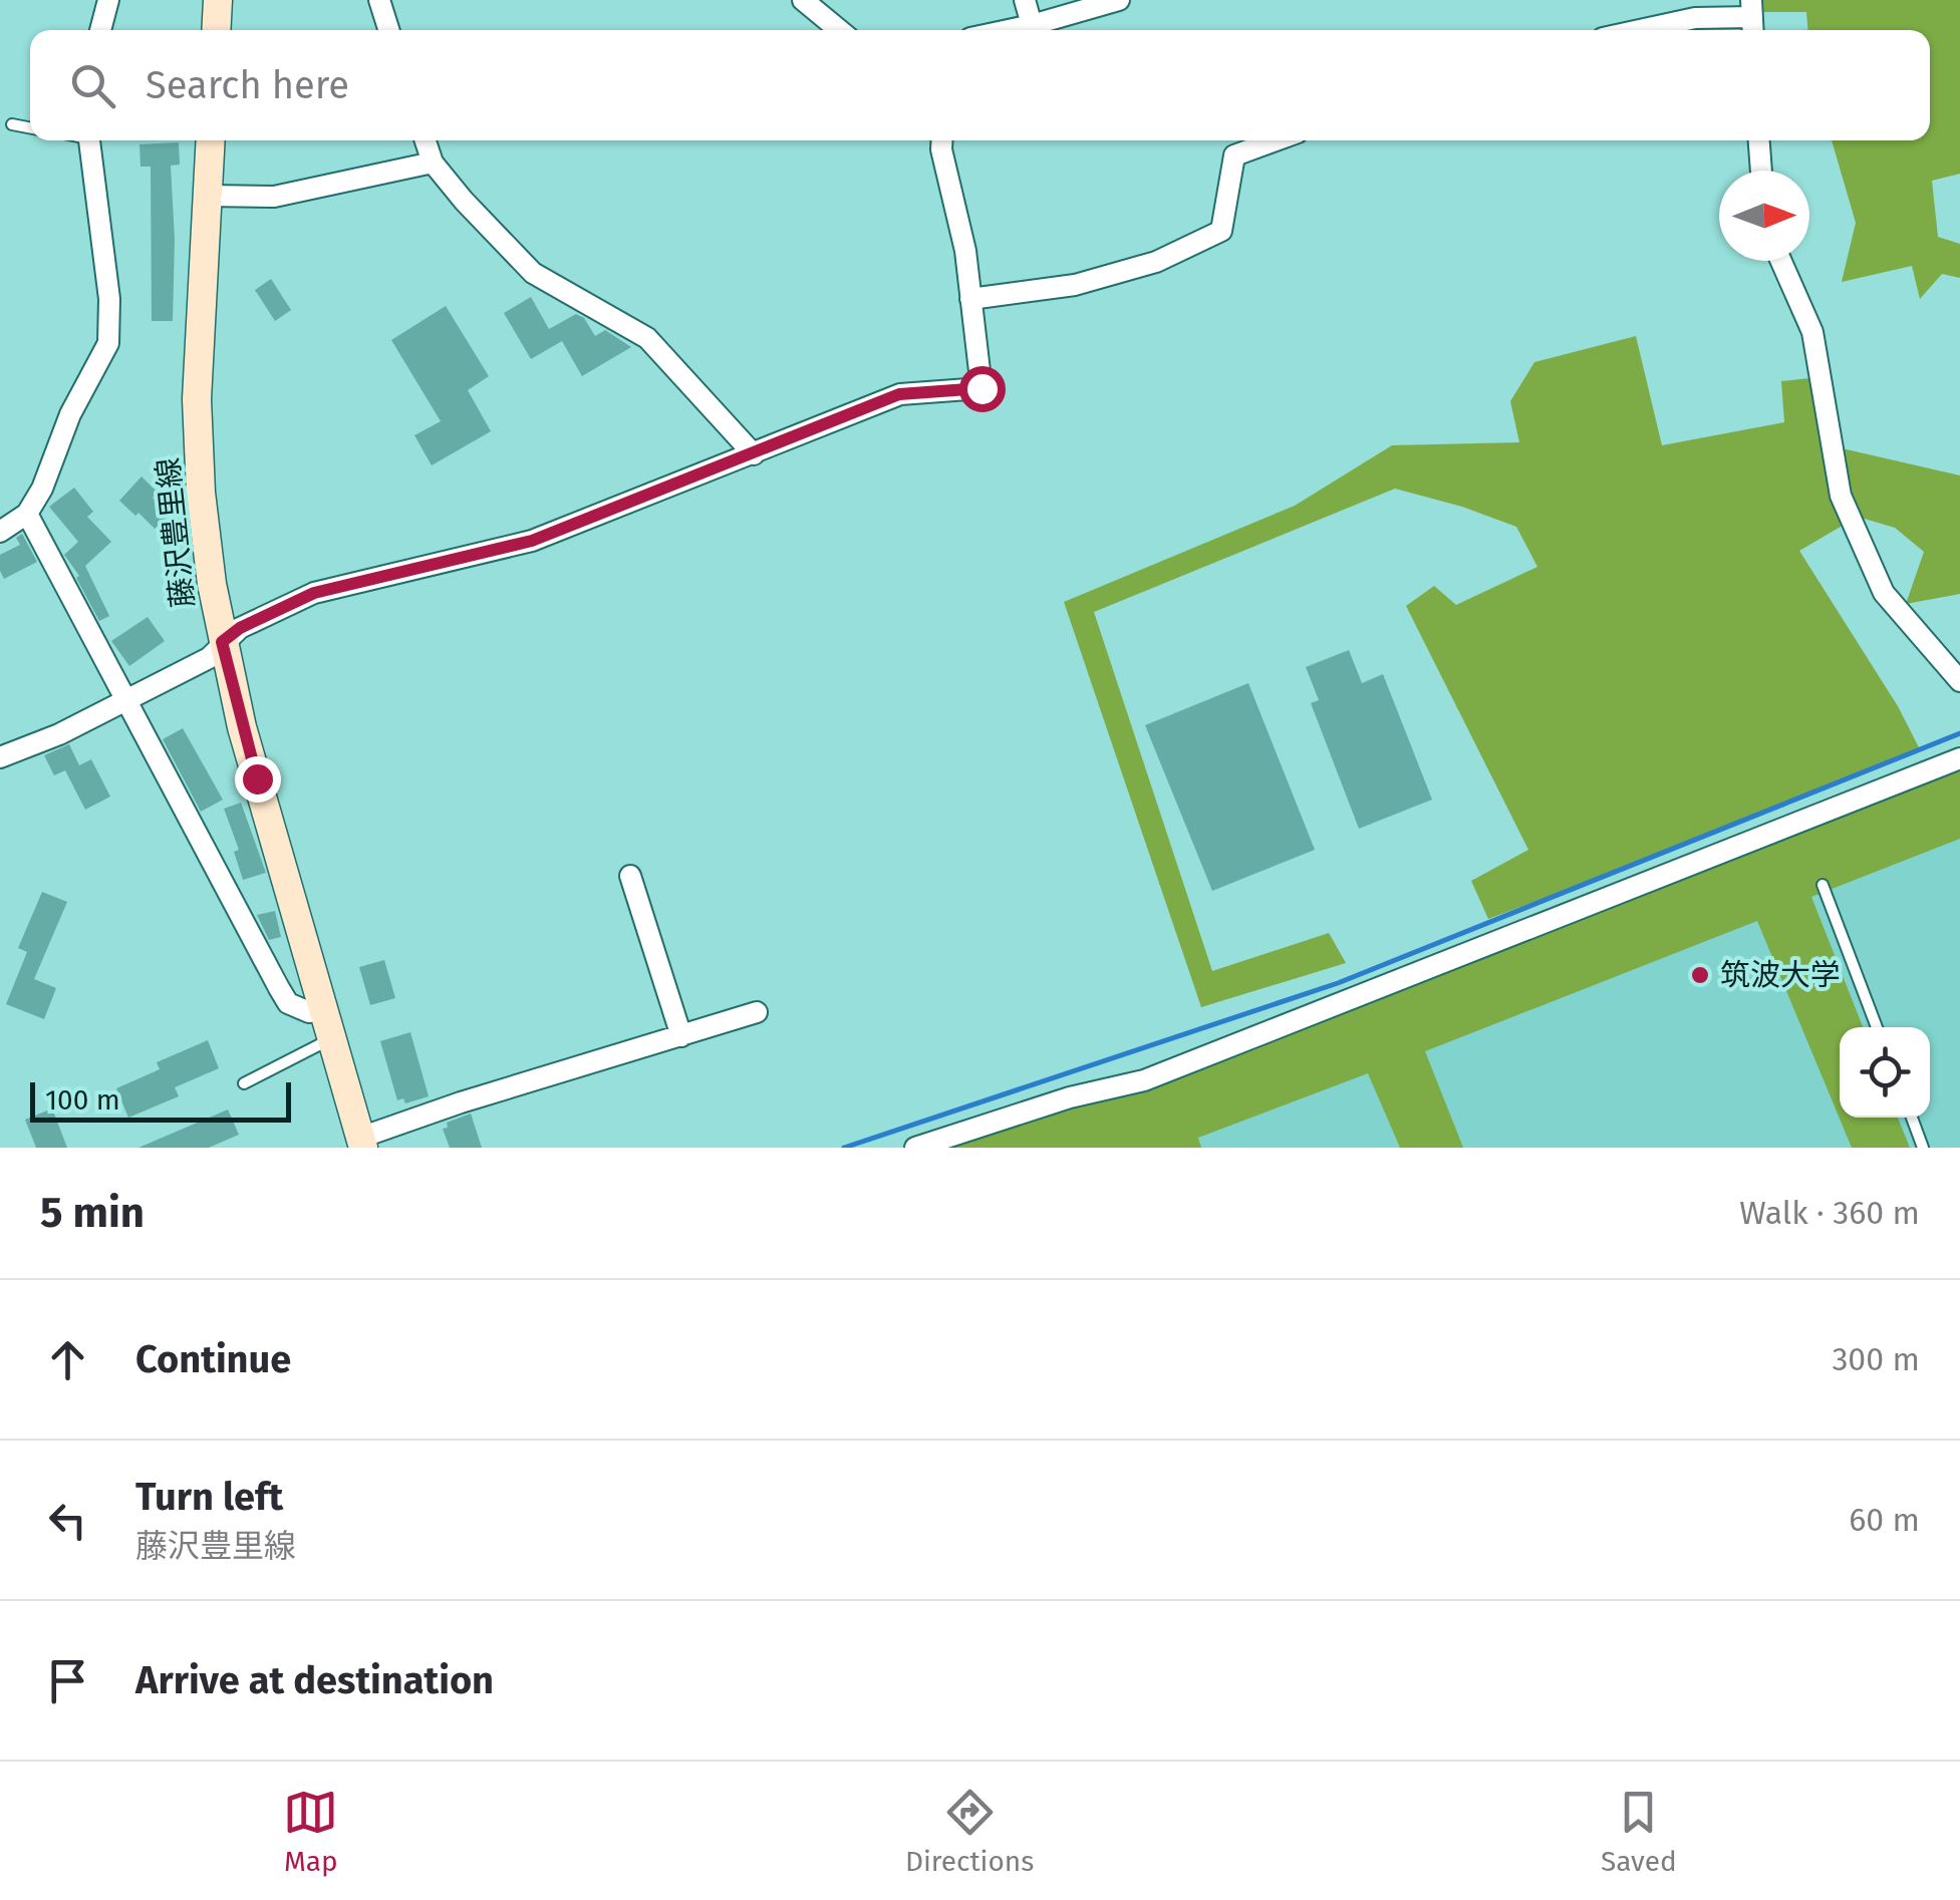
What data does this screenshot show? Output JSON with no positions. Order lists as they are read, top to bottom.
{
  "streets": {
    "main road": ["藤沢豊里線"]
  },
  "places": ["筑波大学"],
  "scale_bar": "100 m",
  "north": "right",
  "page": {
    "search": "Search here",
    "scale": "100 m",
    "heading": ["5 min", "Walk · 360 m"],
    "list": [
      ["Continue", "300 m"],
      ["Turn left", "藤沢豊里線", "60 m"],
      "Arrive at destination"
    ],
    "nav": ["Map", "Directions", "Saved"]
  }
}
